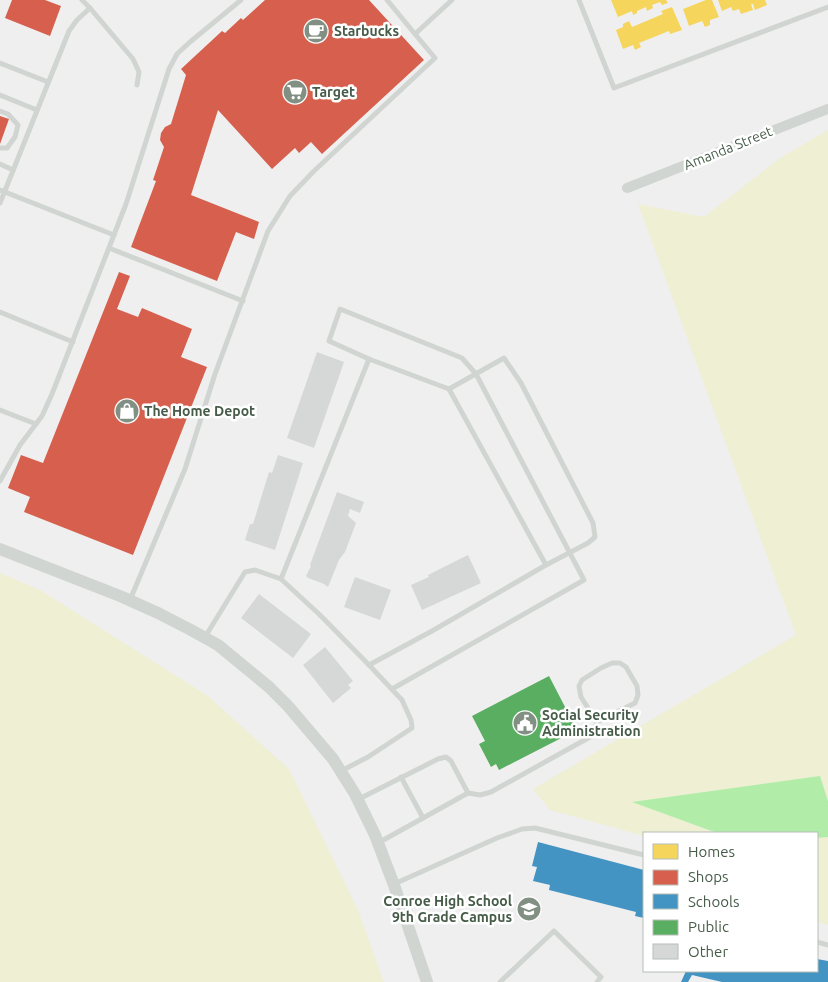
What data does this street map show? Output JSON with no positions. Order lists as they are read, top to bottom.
{
  "streets": {
    "street": ["Amanda Street"]
  },
  "places": {
    "cafe": ["Starbucks"],
    "supermarket": ["Target"],
    "shop": ["The Home Depot"],
    "public building": ["Social Security Administration"],
    "school or university": ["Conroe High School 9th Grade Campus"]
  },
  "legend": [
    "Homes",
    "Shops",
    "Schools",
    "Public",
    "Other"
  ]
}
